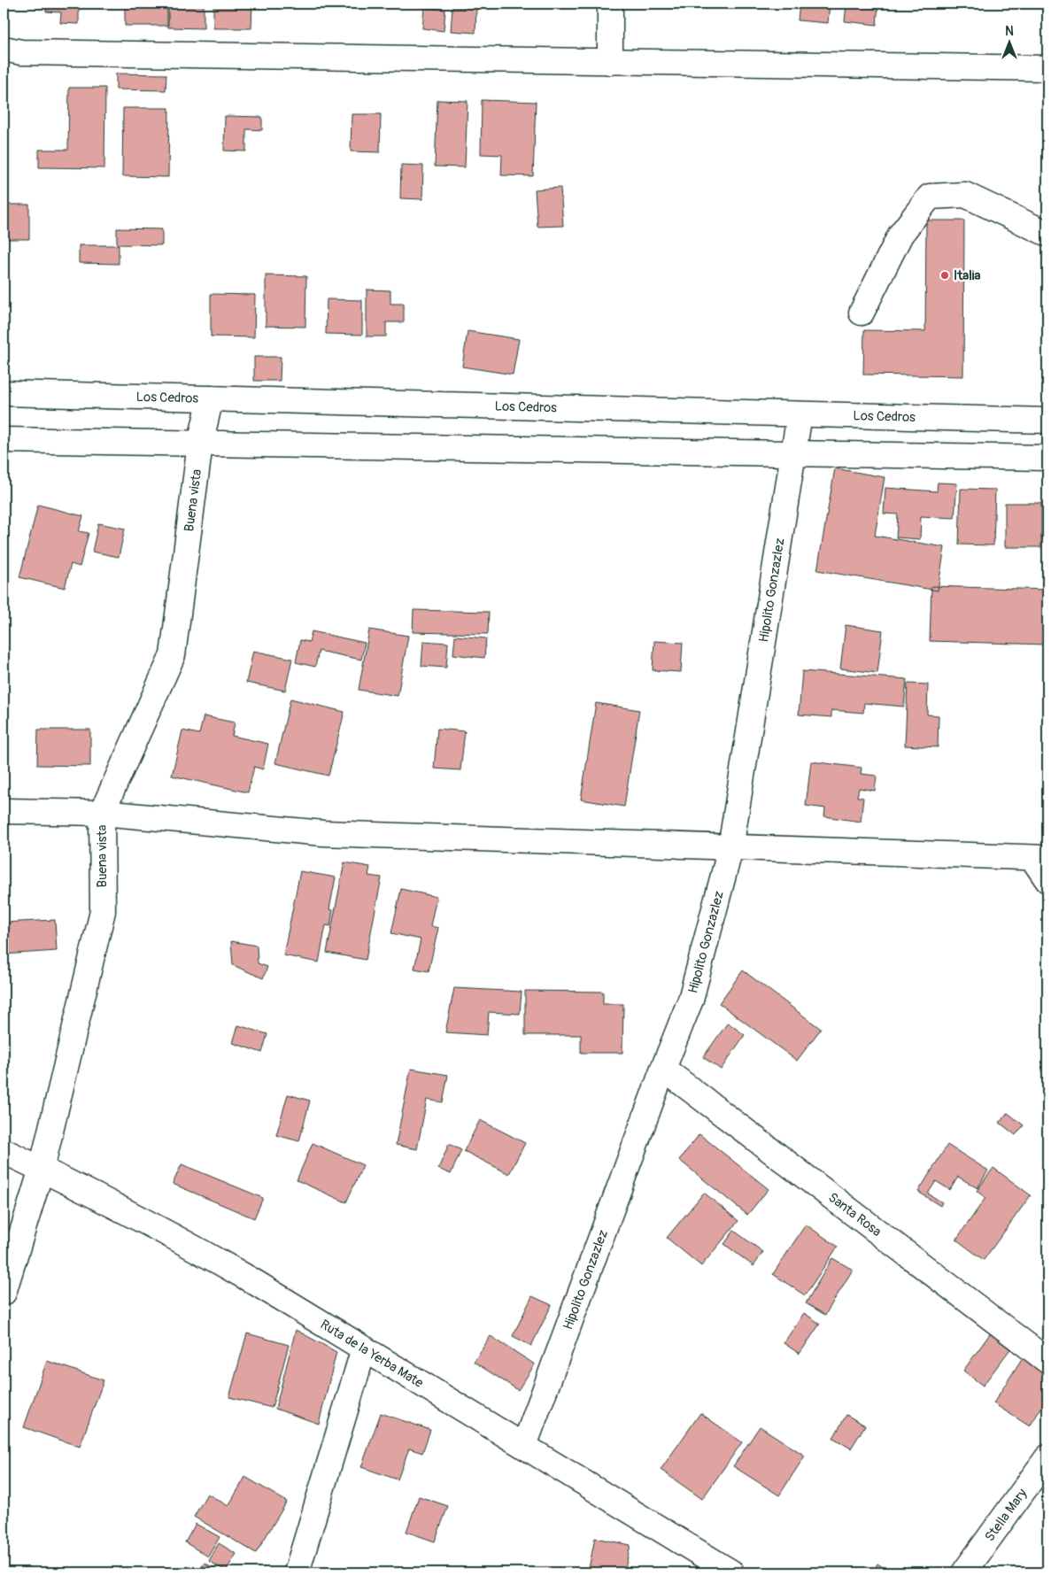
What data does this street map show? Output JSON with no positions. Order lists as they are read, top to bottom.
{
  "streets": {
    "street": [
      "Los Cedros",
      "Buena vista",
      "Hipolito Gonzazlez",
      "Santa Rosa",
      "Ruta de la Yerba Mate",
      "Stella Mary"
    ]
  },
  "crossings": [
    ["Los Cedros", "Buena vista"],
    ["Los Cedros", "Hipolito Gonzazlez"],
    ["Buena vista", "Ruta de la Yerba Mate"],
    ["Hipolito Gonzazlez", "Santa Rosa"],
    ["Hipolito Gonzazlez", "Ruta de la Yerba Mate"]
  ],
  "places": ["Italia"],
  "north": "top"
}
